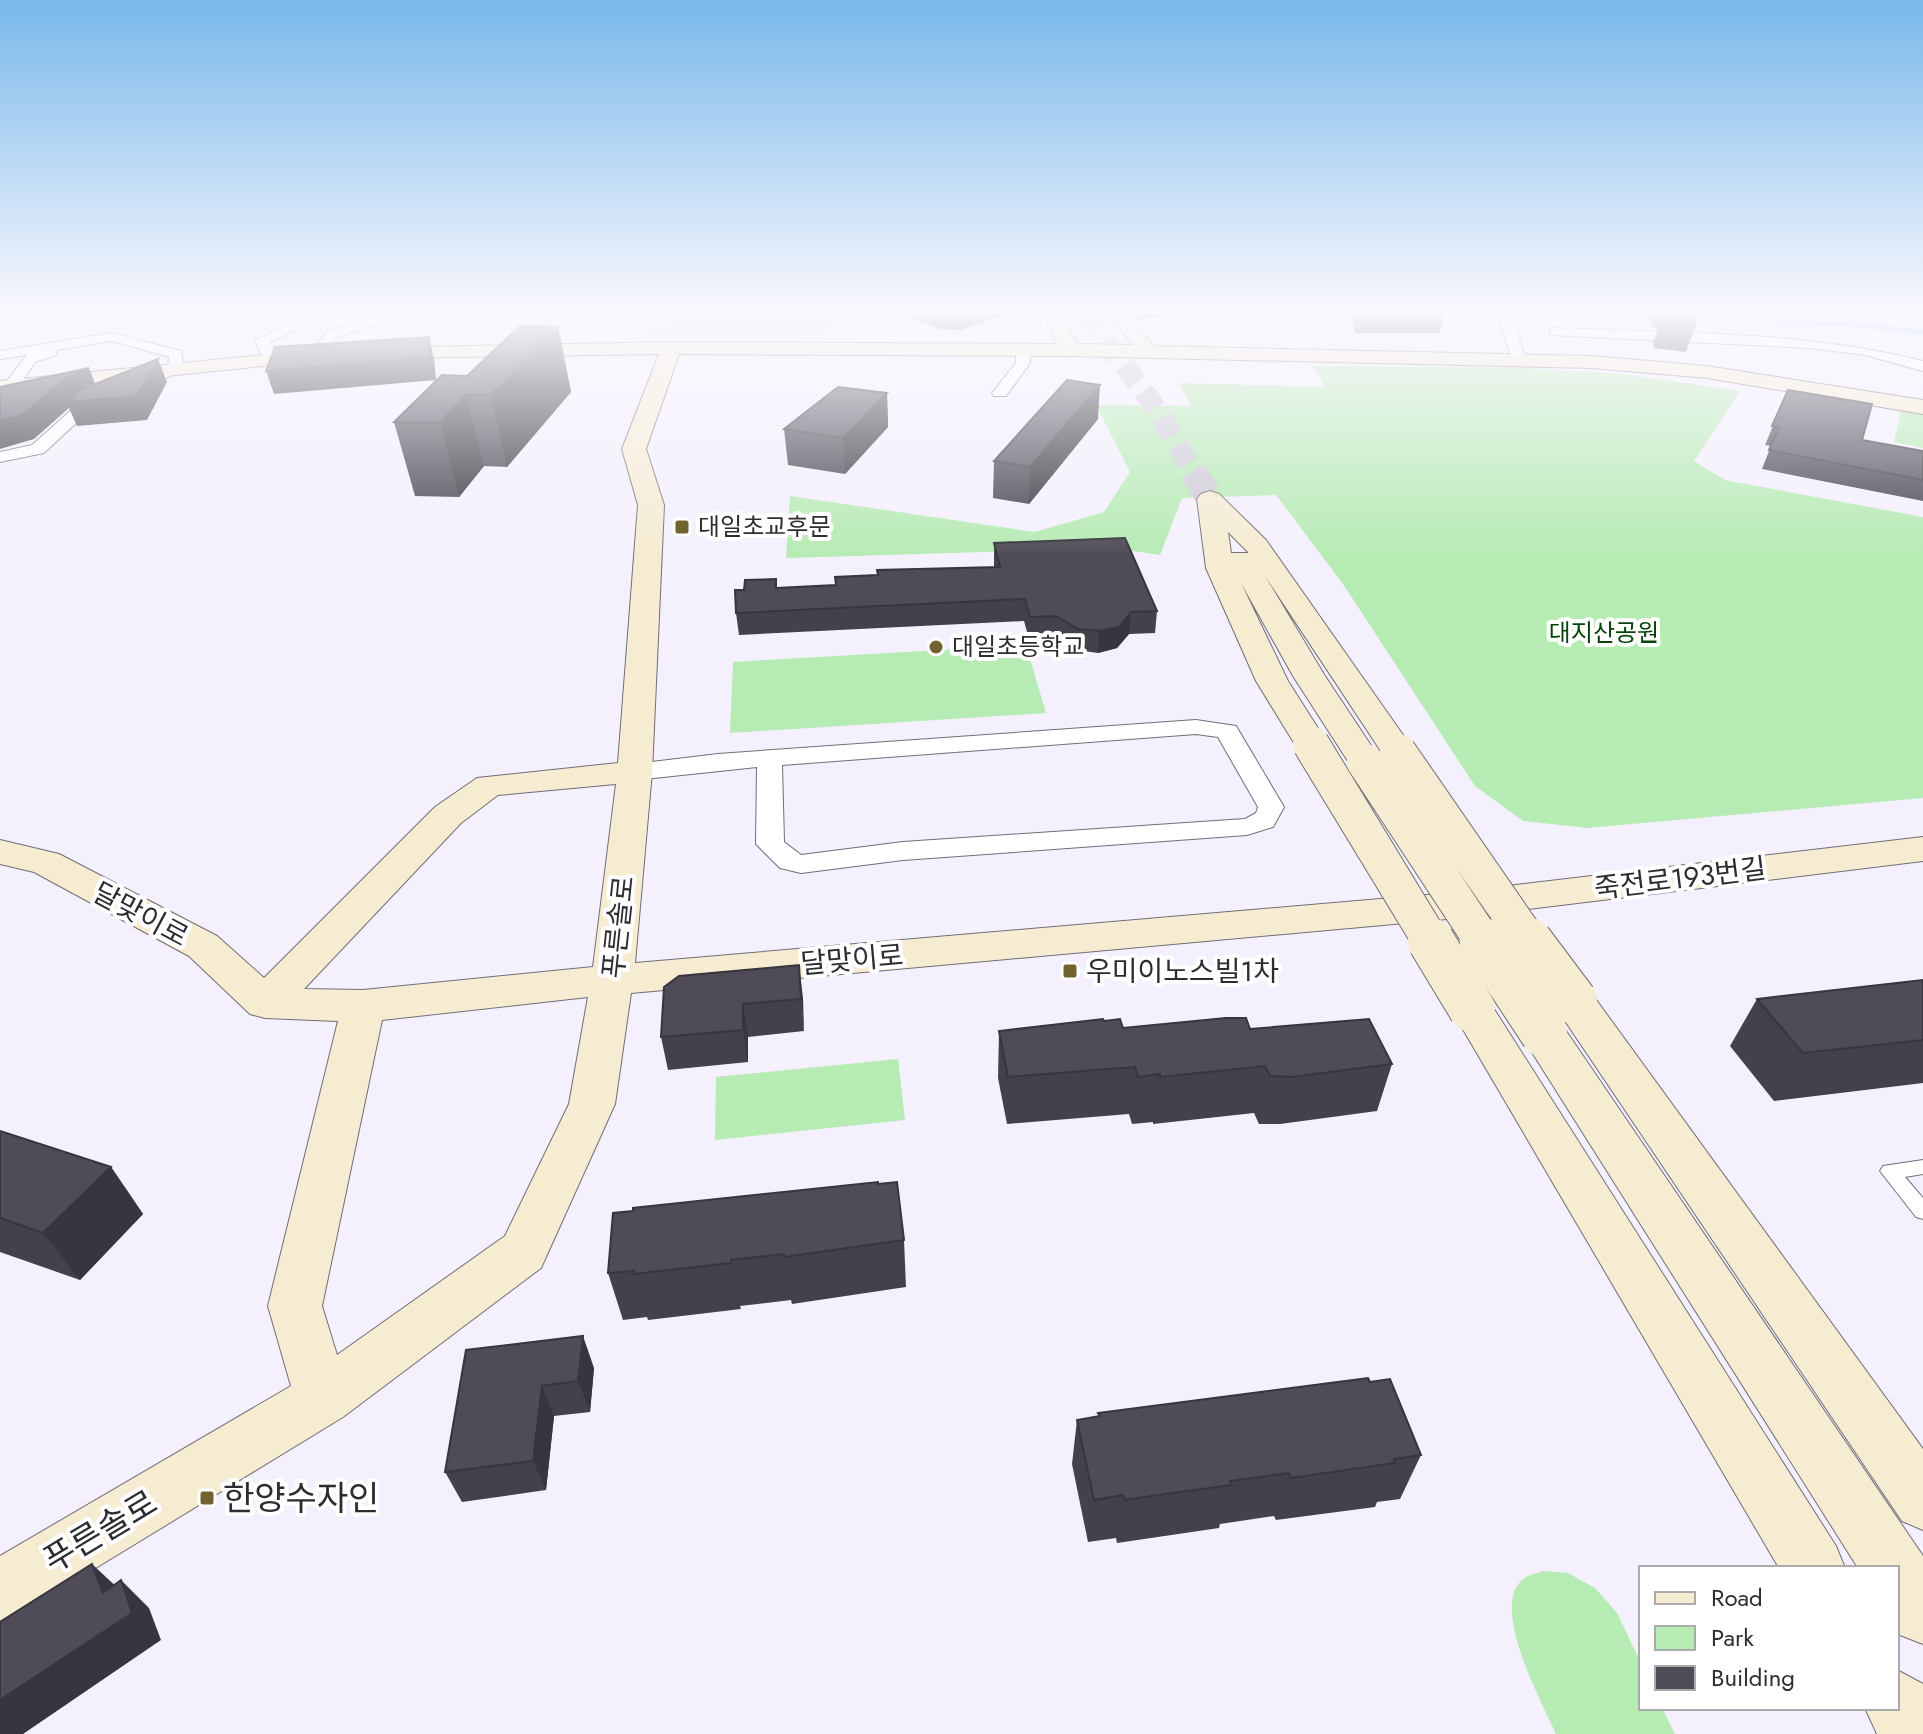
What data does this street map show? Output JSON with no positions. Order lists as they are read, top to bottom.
{
  "streets": {
    "street": ["죽전로193번길", "달맞이로", "푸른솔로"]
  },
  "crossings": [
    ["죽전로193번길", "달맞이로"],
    ["달맞이로", "푸른솔로"]
  ],
  "parks": ["대지산공원"],
  "places": {
    "transit": ["대일초교후문", "우미이노스빌1차", "한양수자인"],
    "other": ["대일초등학교"]
  },
  "legend": ["Road", "Park", "Building"]
}
